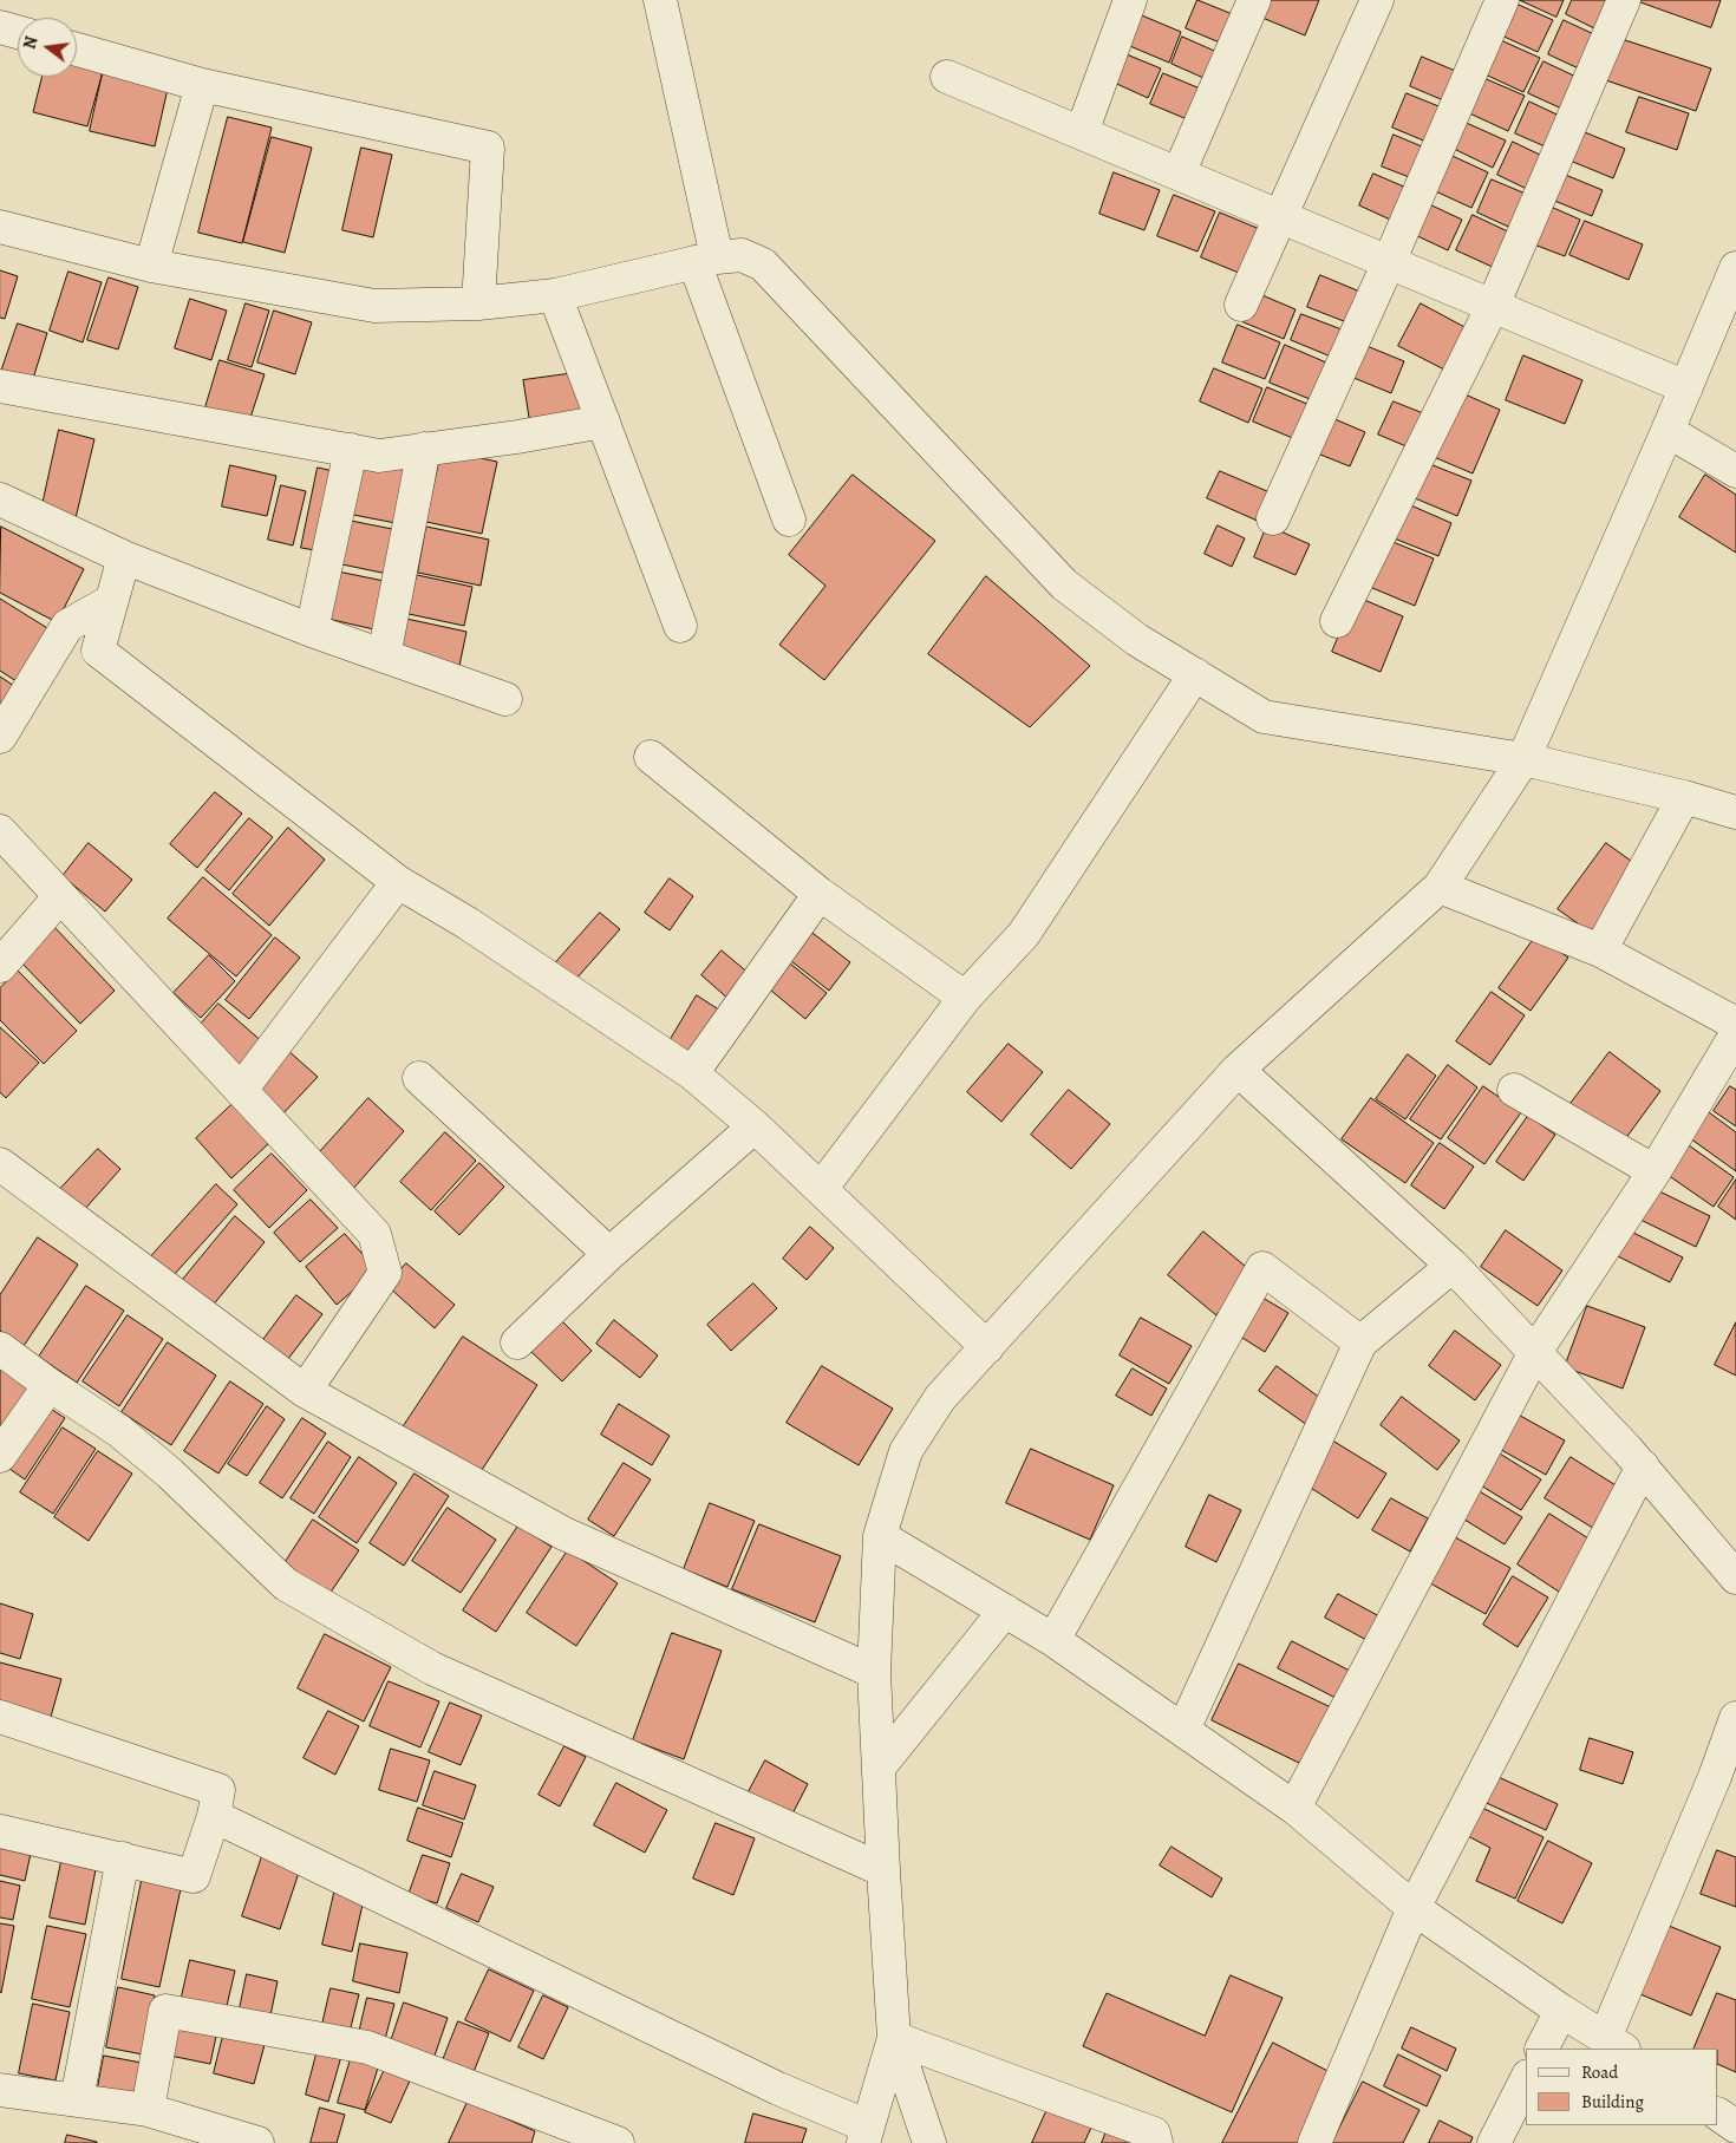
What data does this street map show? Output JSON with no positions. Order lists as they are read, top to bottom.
{
  "legend": ["Road", "Building"],
  "north": "left"
}
